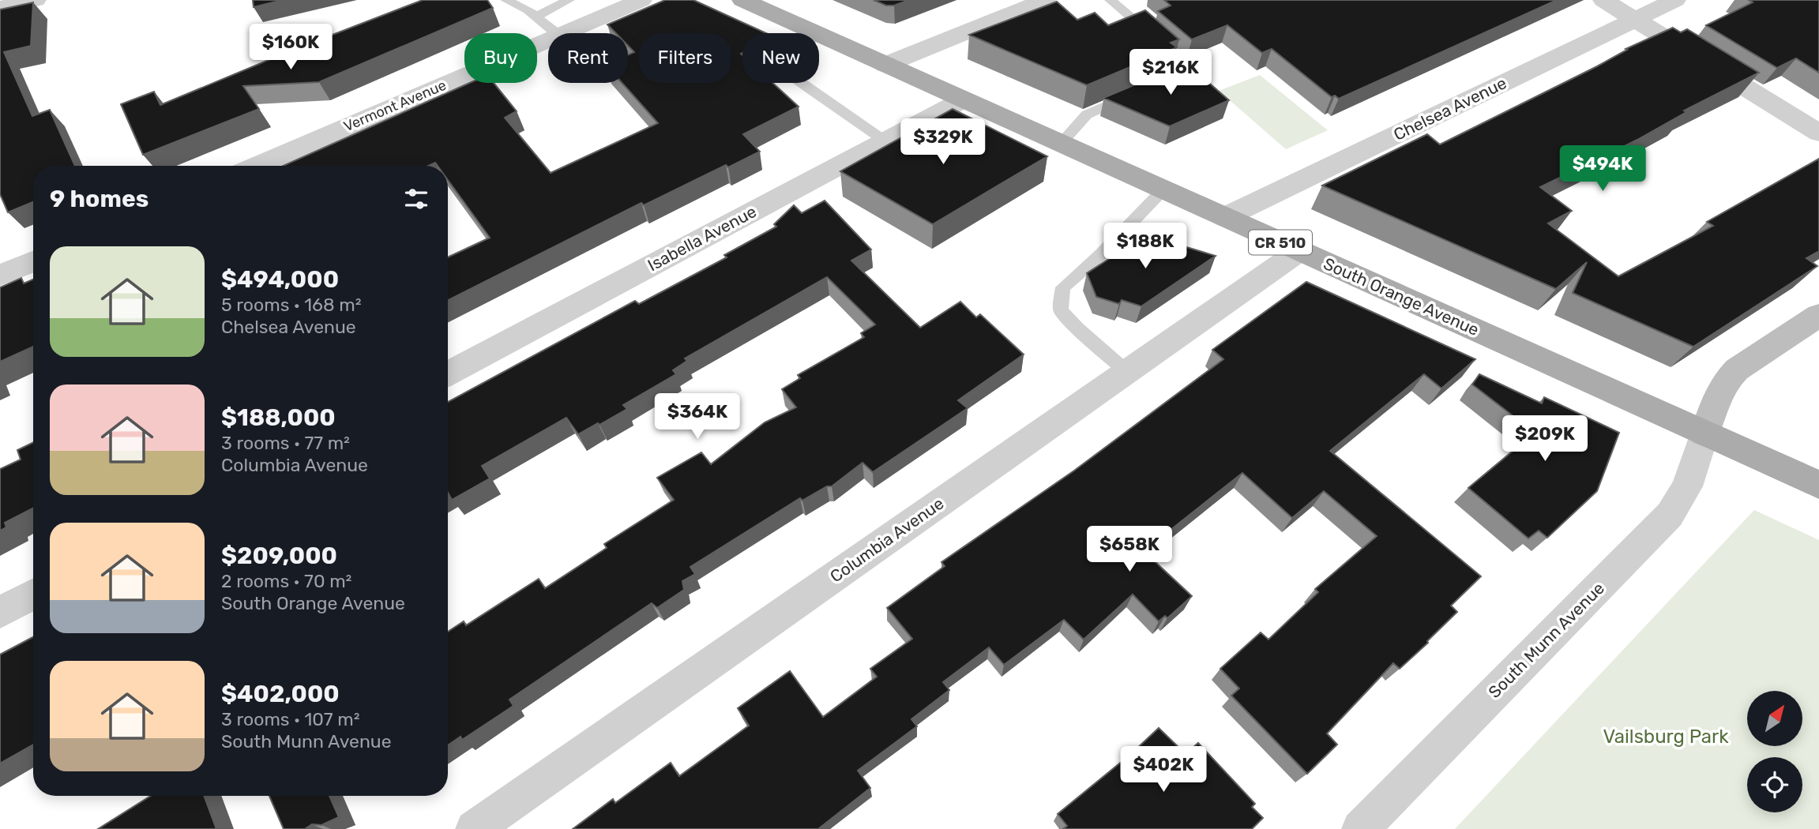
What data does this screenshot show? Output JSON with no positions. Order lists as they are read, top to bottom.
{
  "streets": {
    "main road": ["CR 510", "South Orange Avenue"],
    "street": [
      "Vermont Avenue",
      "Chelsea Avenue",
      "Isabella Avenue",
      "Columbia Avenue",
      "South Munn Avenue"
    ]
  },
  "crossings": [
    ["Chelsea Avenue", "South Orange Avenue"],
    ["Isabella Avenue", "South Orange Avenue"],
    ["South Orange Avenue", "Columbia Avenue"],
    ["South Orange Avenue", "South Munn Avenue"]
  ],
  "parks": ["Vailsburg Park"],
  "north": "top right",
  "page": {
    "price": [
      "$160K",
      "$216K",
      "$329K",
      "$494K",
      "$188K",
      "$364K",
      "$209K",
      "$658K",
      "$402K"
    ],
    "chip": [
      "Buy",
      "Rent",
      "Filters",
      "New"
    ],
    "heading": "9 homes",
    "list": [
      {
        "name": "$494,000",
        "note": "5 rooms · 168 m² · Chelsea Avenue"
      },
      {
        "name": "$188,000",
        "note": "3 rooms · 77 m² · Columbia Avenue"
      },
      {
        "name": "$209,000",
        "note": "2 rooms · 70 m² · South Orange Avenue"
      },
      {
        "name": "$402,000",
        "note": "3 rooms · 107 m² · South Munn Avenue"
      }
    ]
  }
}
